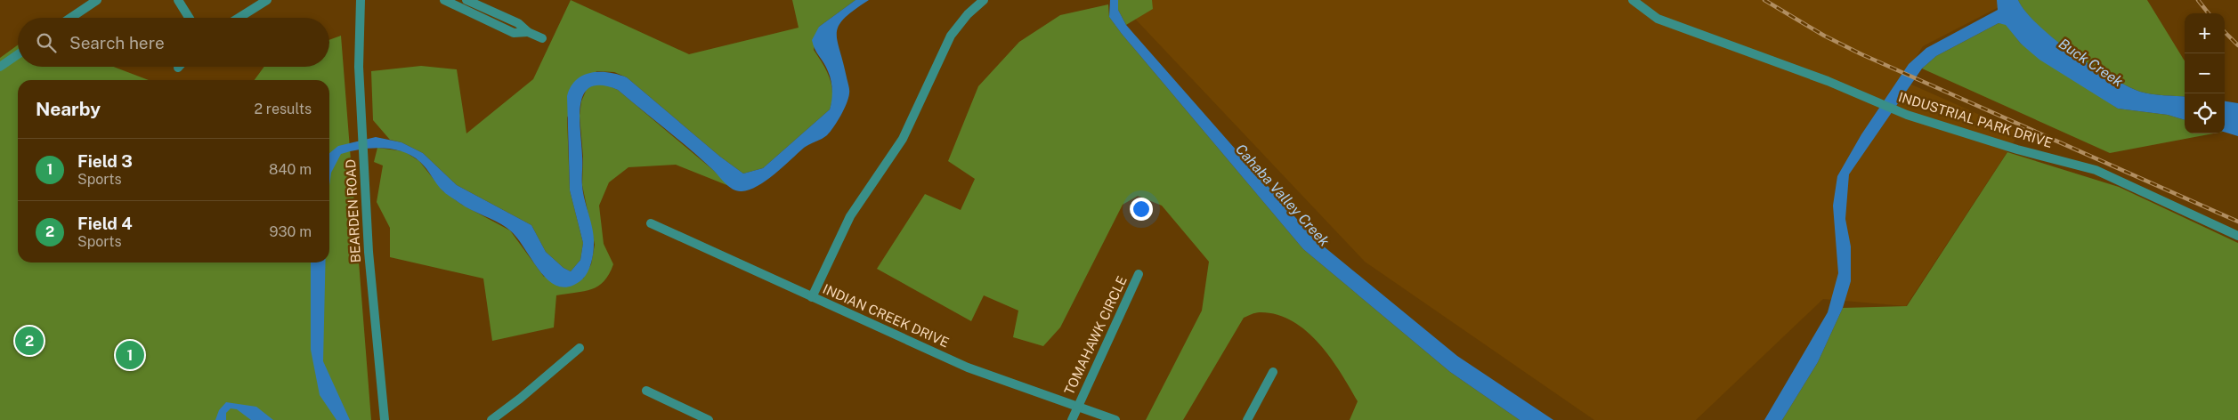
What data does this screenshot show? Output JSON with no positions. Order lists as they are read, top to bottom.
{
  "streets": {
    "street": [
      "INDUSTRIAL PARK DRIVE",
      "BEARDEN ROAD",
      "INDIAN CREEK DRIVE",
      "TOMAHAWK CIRCLE"
    ]
  },
  "crossings": [
    ["INDIAN CREEK DRIVE", "TOMAHAWK CIRCLE"]
  ],
  "water": ["Buck Creek", "Cahaba Valley Creek"],
  "page": {
    "map_buttons": ["+", "−"],
    "search": "Search here",
    "heading": ["Nearby", "2 results"],
    "list": [
      {
        "mark": "1",
        "name": "Field 3",
        "note": "Sports",
        "value": "840 m"
      },
      {
        "mark": "2",
        "name": "Field 4",
        "note": "Sports",
        "value": "930 m"
      }
    ],
    "pins": ["2", "1"]
  }
}
